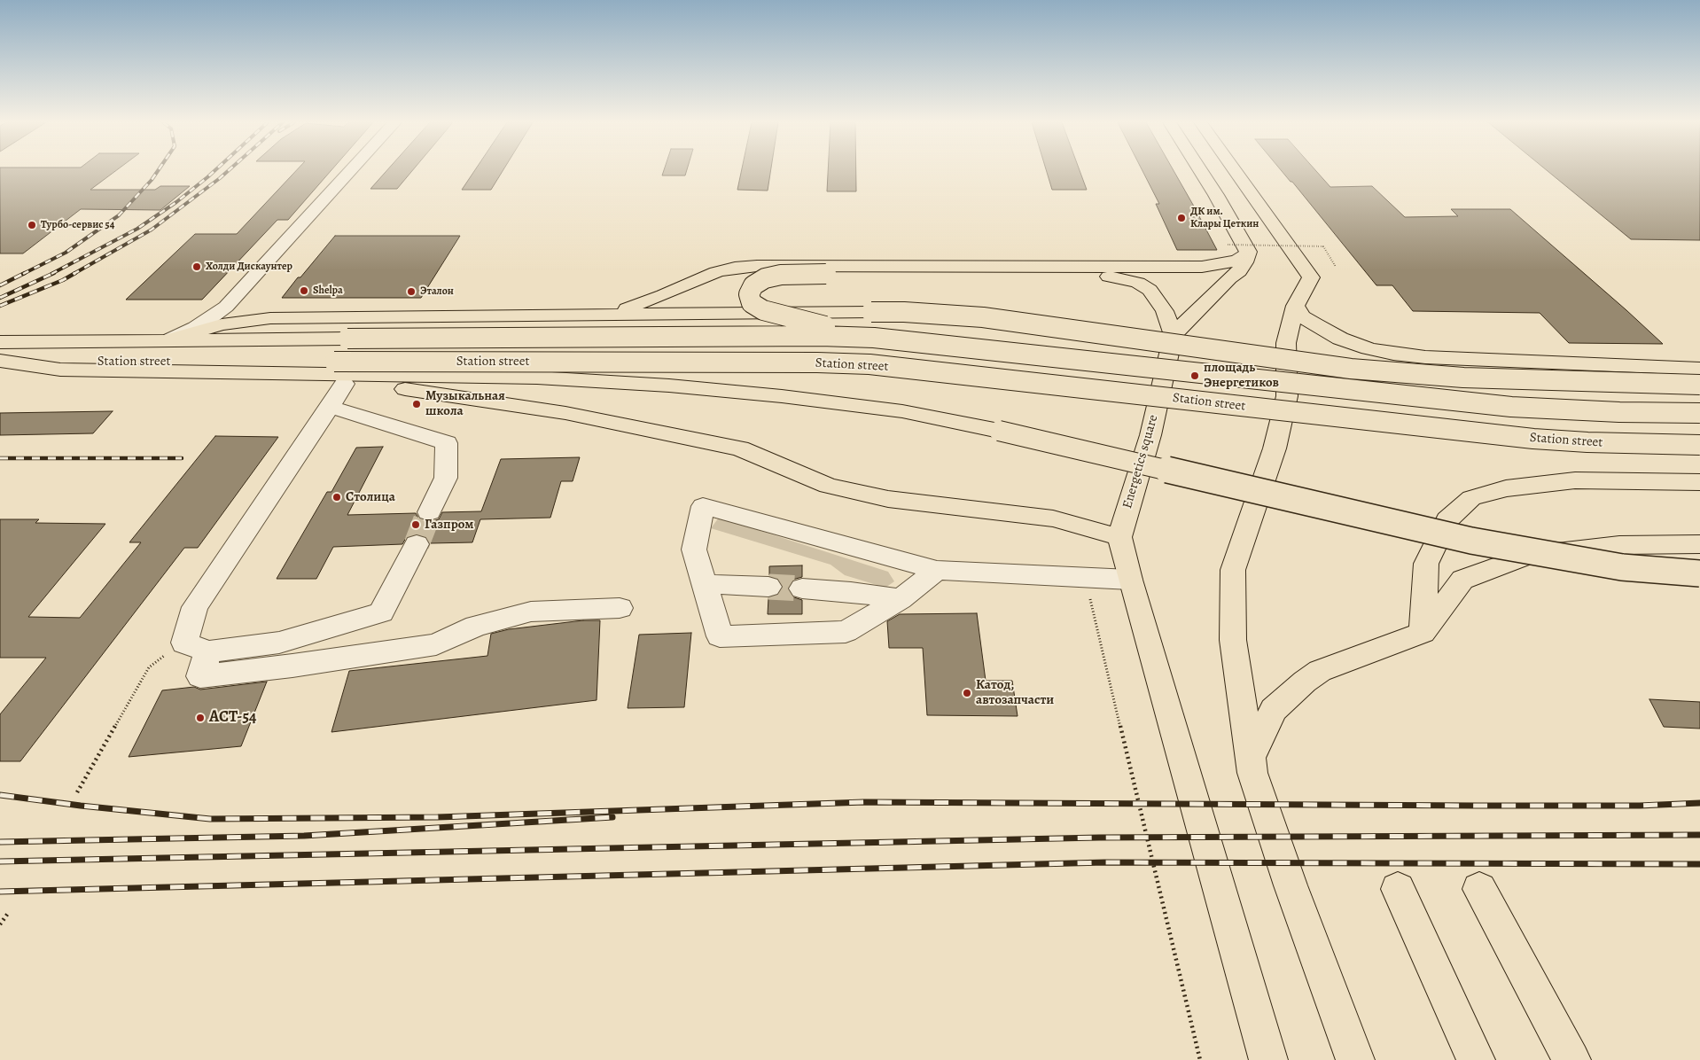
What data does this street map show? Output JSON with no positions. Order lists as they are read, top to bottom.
{
  "streets": {
    "main road": ["Station street", "Energetics square"]
  },
  "places": [
    "ДК им. Клары Цеткин",
    "Турбо-сервис 54",
    "Холди Дискаунтер",
    "Shelpa",
    "Эталон",
    "площадь Энергетиков",
    "Музыкальная школа",
    "Столица",
    "Газпром",
    "Катод, автозапчасти",
    "АСТ-54"
  ]
}
